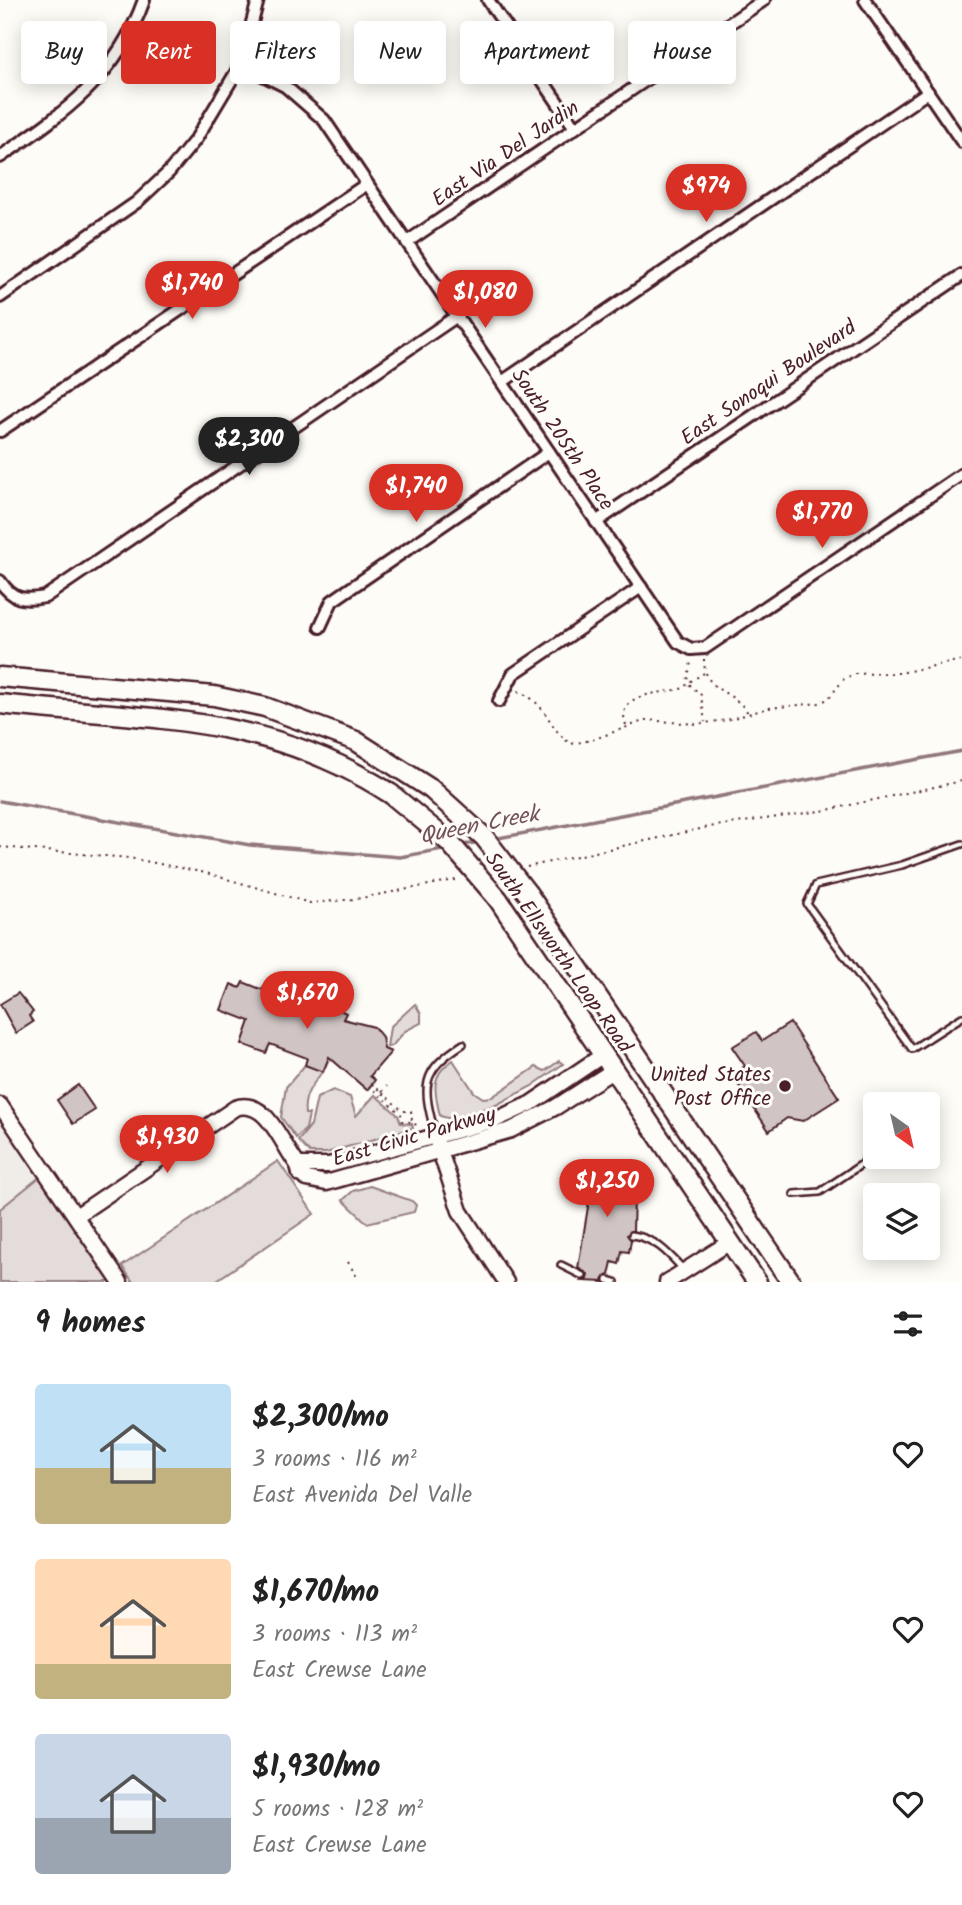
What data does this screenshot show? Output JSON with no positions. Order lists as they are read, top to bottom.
{
  "streets": {
    "main road": ["South Ellsworth Loop Road"],
    "street": [
      "East Via Del Jardin",
      "East Sonoqui Boulevard",
      "South 205th Place",
      "East Civic Parkway"
    ]
  },
  "crossings": [
    ["East Via Del Jardin", "South 205th Place"],
    ["East Sonoqui Boulevard", "South 205th Place"],
    ["South Ellsworth Loop Road", "East Civic Parkway"]
  ],
  "water": ["Queen Creek"],
  "places": ["United States Post Office"],
  "north": "bottom right",
  "page": {
    "chip": [
      "Buy",
      "Rent",
      "Filters",
      "New",
      "Apartment",
      "House"
    ],
    "price": [
      "$974",
      "$1,740",
      "$1,080",
      "$2,300",
      "$1,740",
      "$1,770",
      "$1,670",
      "$1,930",
      "$1,250"
    ],
    "heading": "9 homes",
    "list": [
      {
        "name": "$2,300/mo",
        "note": "3 rooms · 116 m² · East Avenida Del Valle"
      },
      {
        "name": "$1,670/mo",
        "note": "3 rooms · 113 m² · East Crewse Lane"
      },
      {
        "name": "$1,930/mo",
        "note": "5 rooms · 128 m² · East Crewse Lane"
      }
    ]
  }
}
